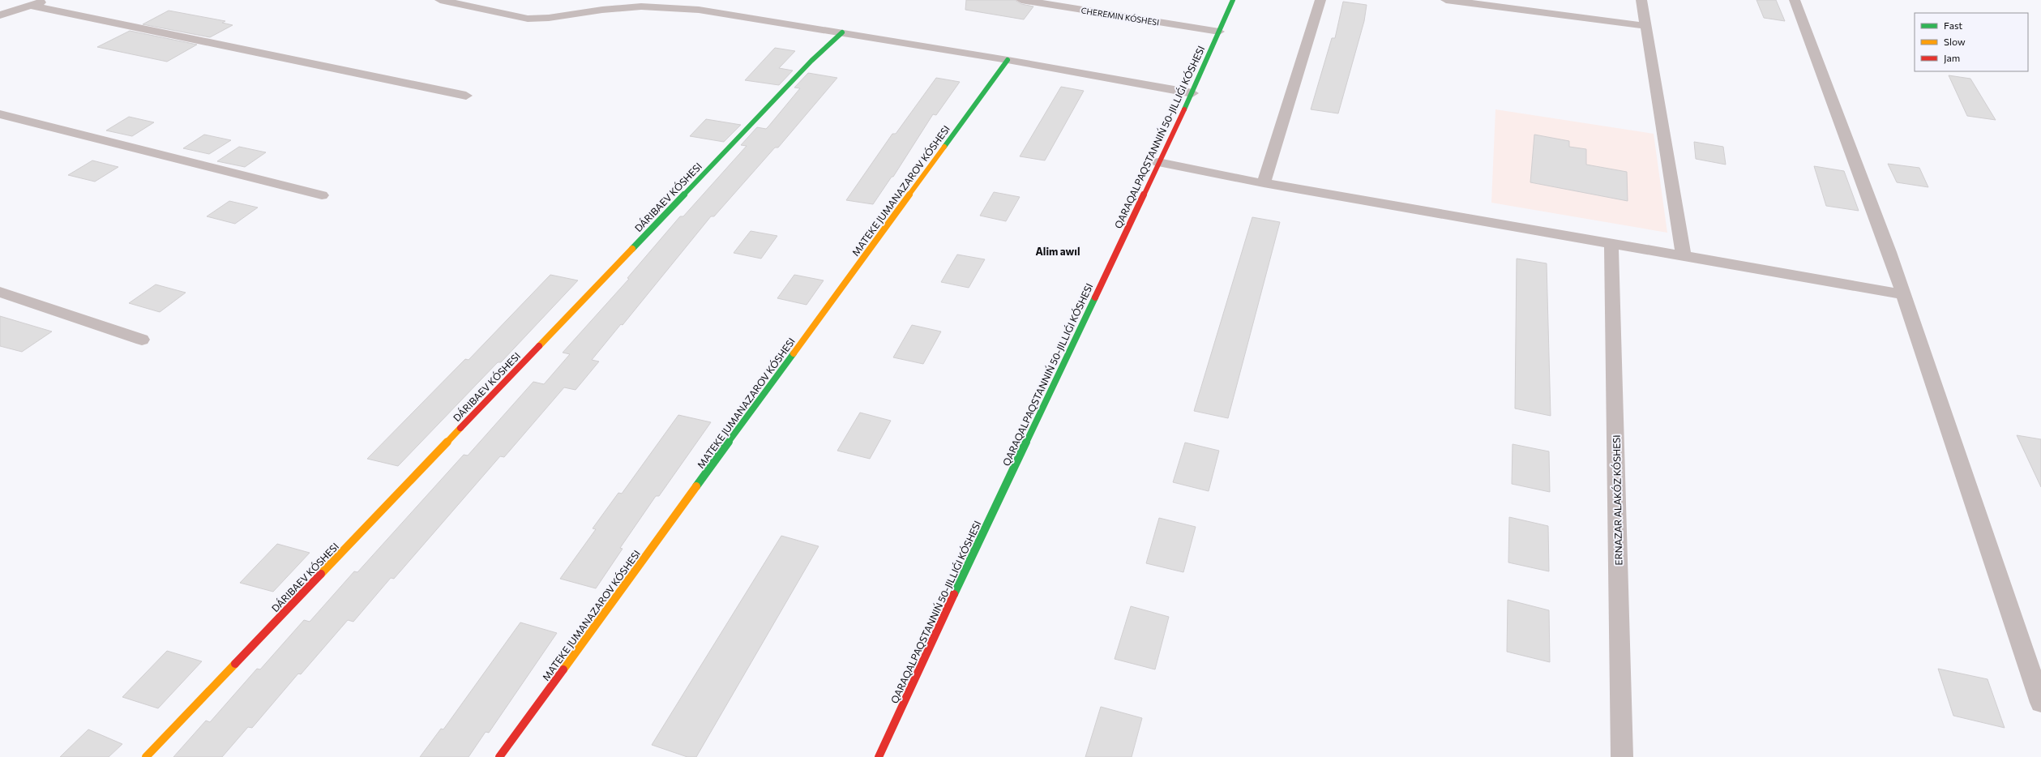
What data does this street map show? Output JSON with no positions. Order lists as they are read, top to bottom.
{
  "streets": {
    "street": [
      "CHEREMIN KÓSHESI",
      "MATEKE JUMANAZAROV KÓSHESI",
      "DÁRIBAEV KÓSHESI",
      "ERNAZAR ALAKÓZ KÓSHESI"
    ]
  },
  "districts": ["Alim awıl"],
  "legend": ["Fast", "Slow", "Jam"]
}
